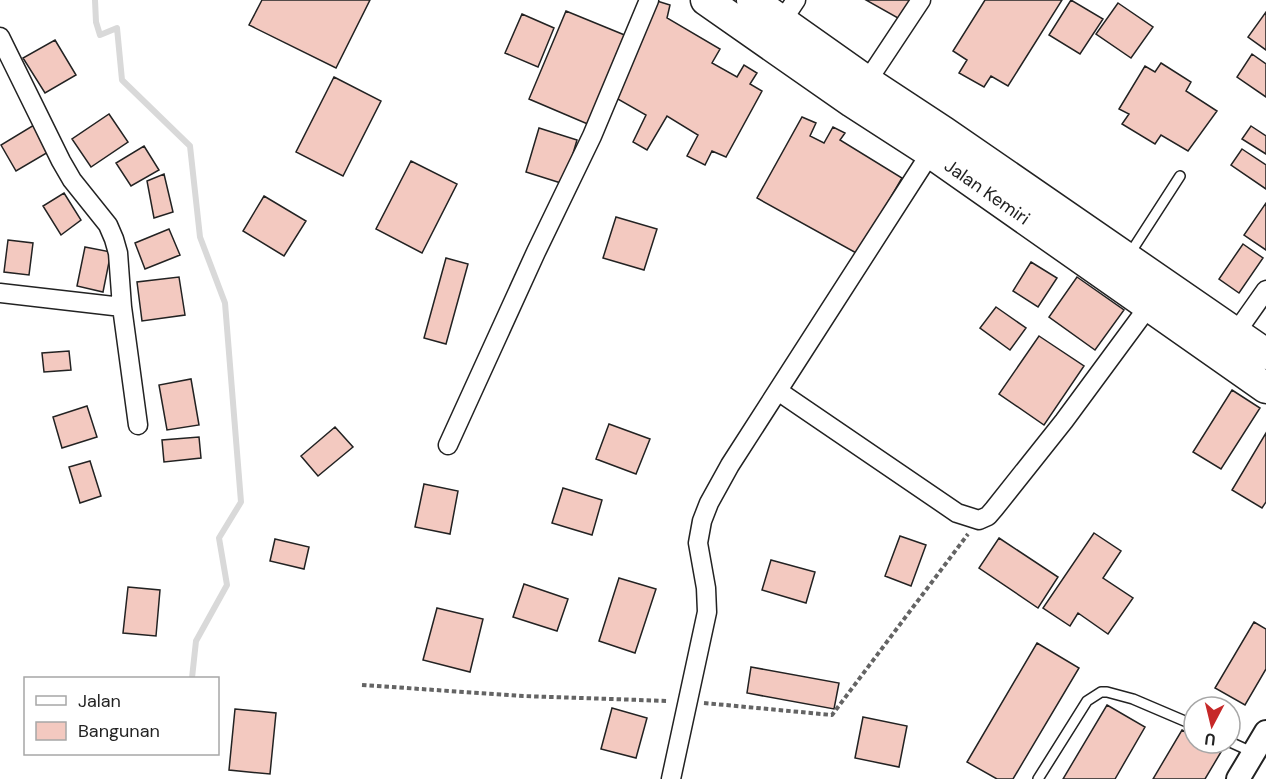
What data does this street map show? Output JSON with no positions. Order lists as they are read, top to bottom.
{
  "streets": {
    "highway": ["Jalan Kemiri"]
  },
  "legend": ["Jalan", "Bangunan"],
  "north": "bottom"
}
